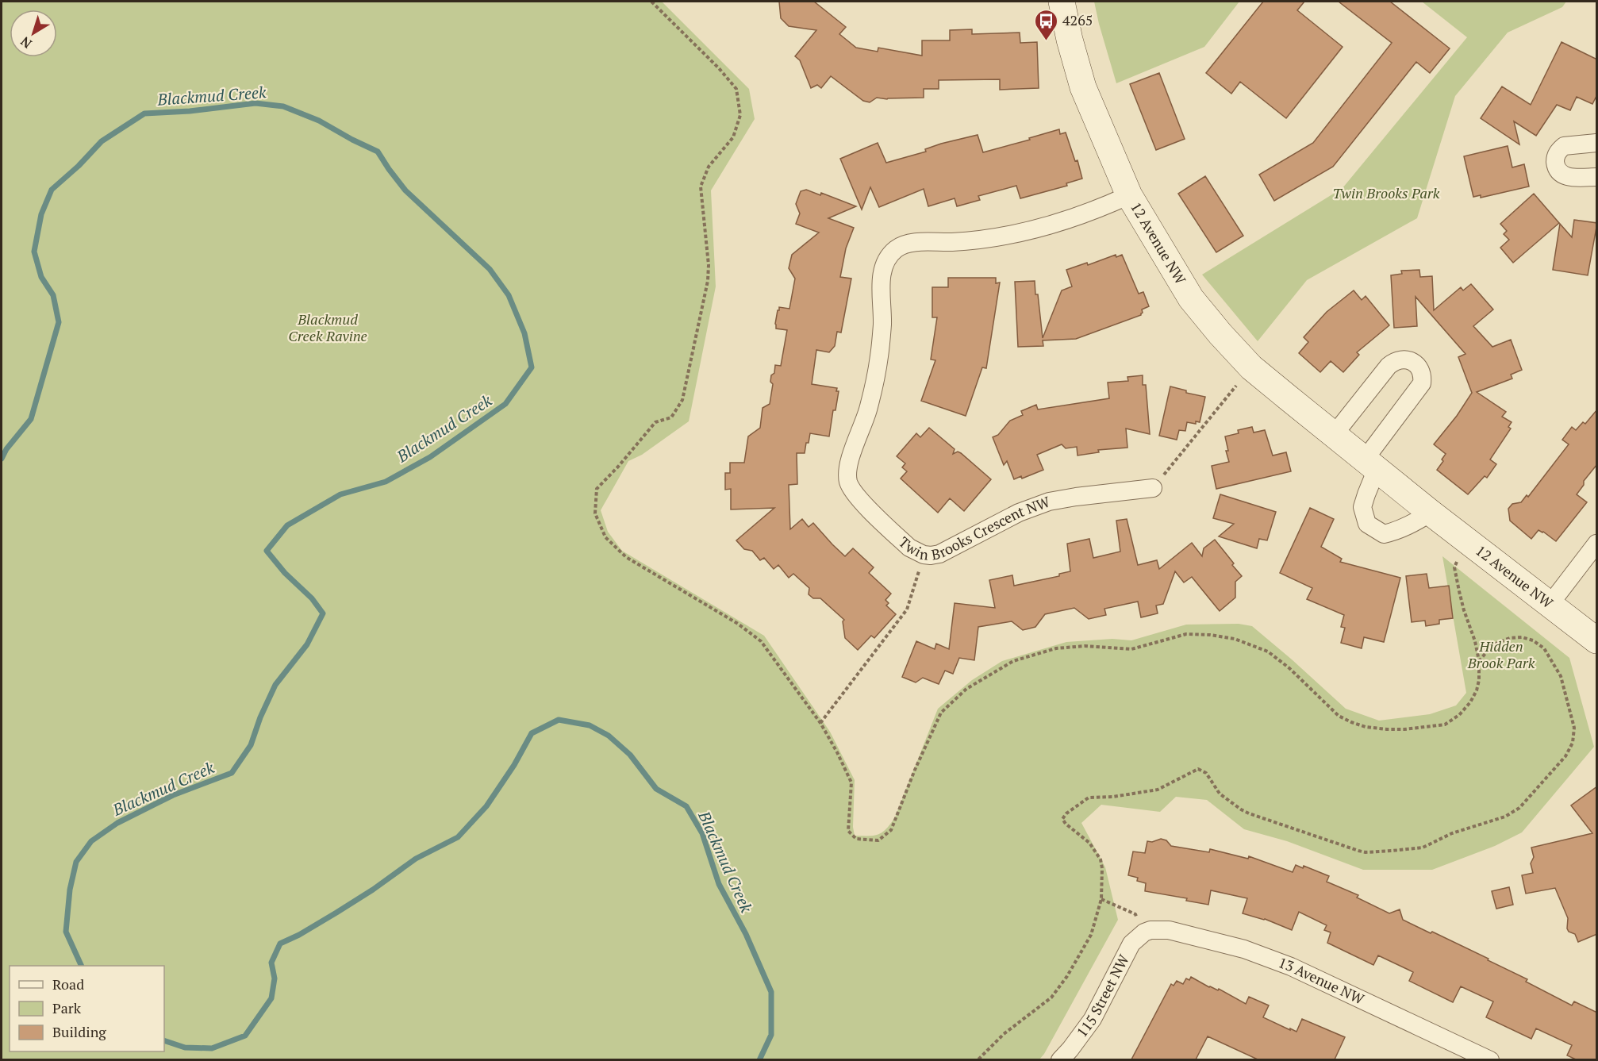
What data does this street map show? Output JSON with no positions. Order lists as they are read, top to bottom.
{
  "streets": {
    "street": [
      "12 Avenue NW",
      "Twin Brooks Crescent NW",
      "13 Avenue NW",
      "115 Street NW"
    ]
  },
  "crossings": [
    ["12 Avenue NW", "Twin Brooks Crescent NW"],
    ["13 Avenue NW", "115 Street NW"]
  ],
  "water": ["Blackmud Creek"],
  "parks": ["Twin Brooks Park", "Blackmud Creek Ravine", "Hidden Brook Park"],
  "places": {
    "bus stop": ["4265"]
  },
  "legend": ["Road", "Park", "Building"],
  "north": "bottom left"
}
